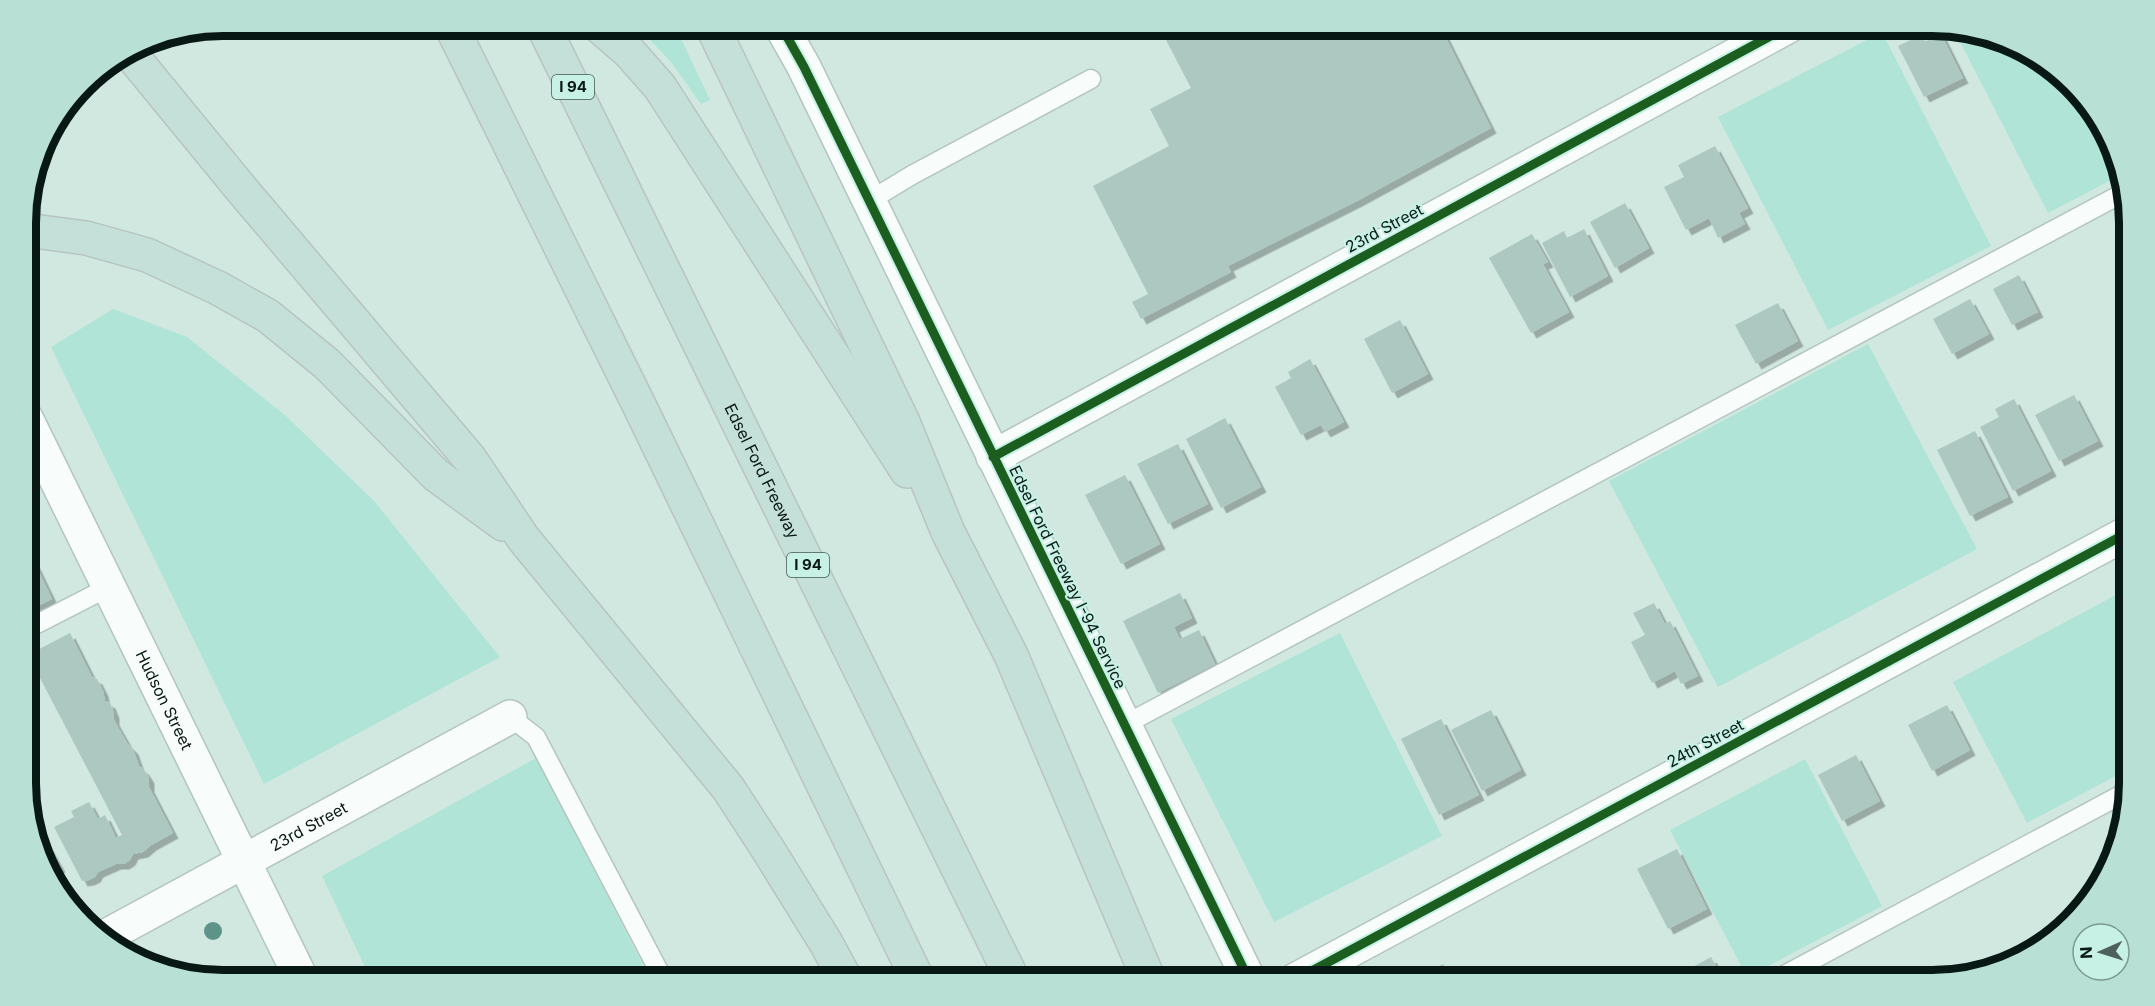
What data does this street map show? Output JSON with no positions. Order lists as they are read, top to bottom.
{
  "streets": {
    "highway": ["I 94", "Edsel Ford Freeway"],
    "street": [
      "23rd Street",
      "Edsel Ford Freeway I-94 Service",
      "Hudson Street",
      "24th Street"
    ]
  },
  "crossings": [
    ["23rd Street", "Edsel Ford Freeway I-94 Service"],
    ["23rd Street", "Hudson Street"]
  ],
  "north": "left"
}
